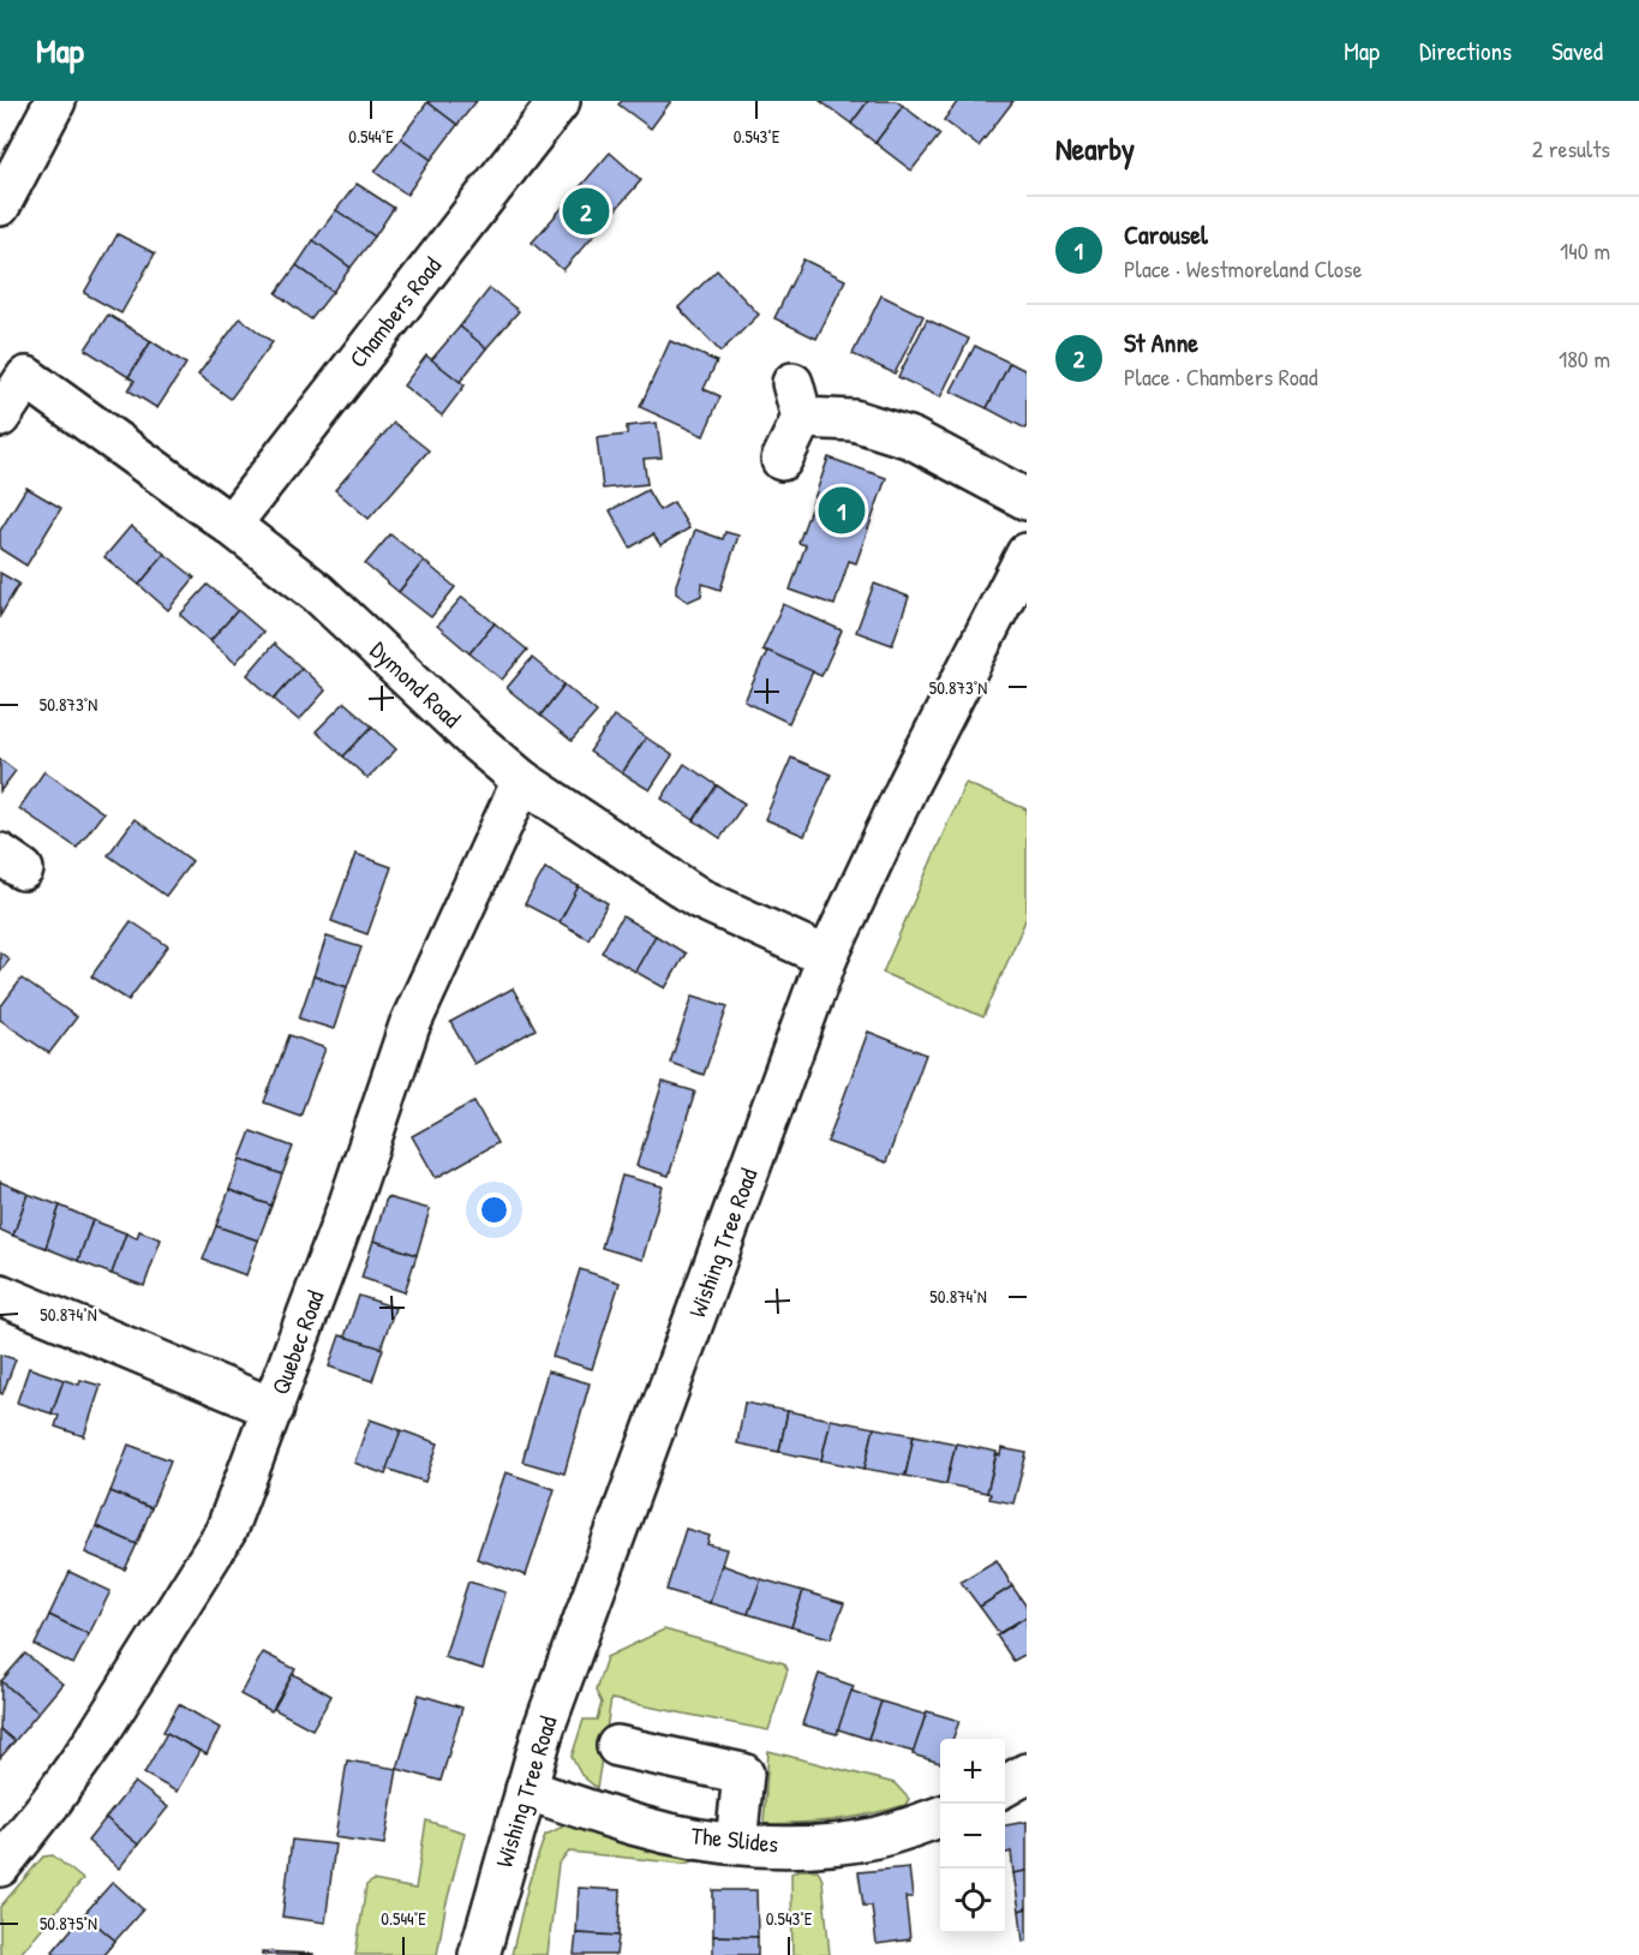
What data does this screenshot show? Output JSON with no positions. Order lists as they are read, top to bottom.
{
  "streets": {
    "street": [
      "Chambers Road",
      "Dymond Road",
      "Wishing Tree Road",
      "Quebec Road",
      "The Slides"
    ]
  },
  "crossings": [
    ["Chambers Road", "Dymond Road"],
    ["Dymond Road", "Wishing Tree Road"],
    ["Dymond Road", "Quebec Road"],
    ["Wishing Tree Road", "The Slides"]
  ],
  "page": {
    "header": "Map",
    "nav": ["Map", "Directions", "Saved"],
    "heading": ["Nearby", "2 results"],
    "pins": ["2", "1"],
    "list": [
      {
        "mark": "1",
        "name": "Carousel",
        "note": "Place · Westmoreland Close",
        "value": "140 m"
      },
      {
        "mark": "2",
        "name": "St Anne",
        "note": "Place · Chambers Road",
        "value": "180 m"
      }
    ],
    "map_buttons": ["+", "−"]
  },
  "coordinates": [
    "0.544°E",
    "0.543°E",
    "50.873°N",
    "50.874°N",
    "50.875°N"
  ]
}
